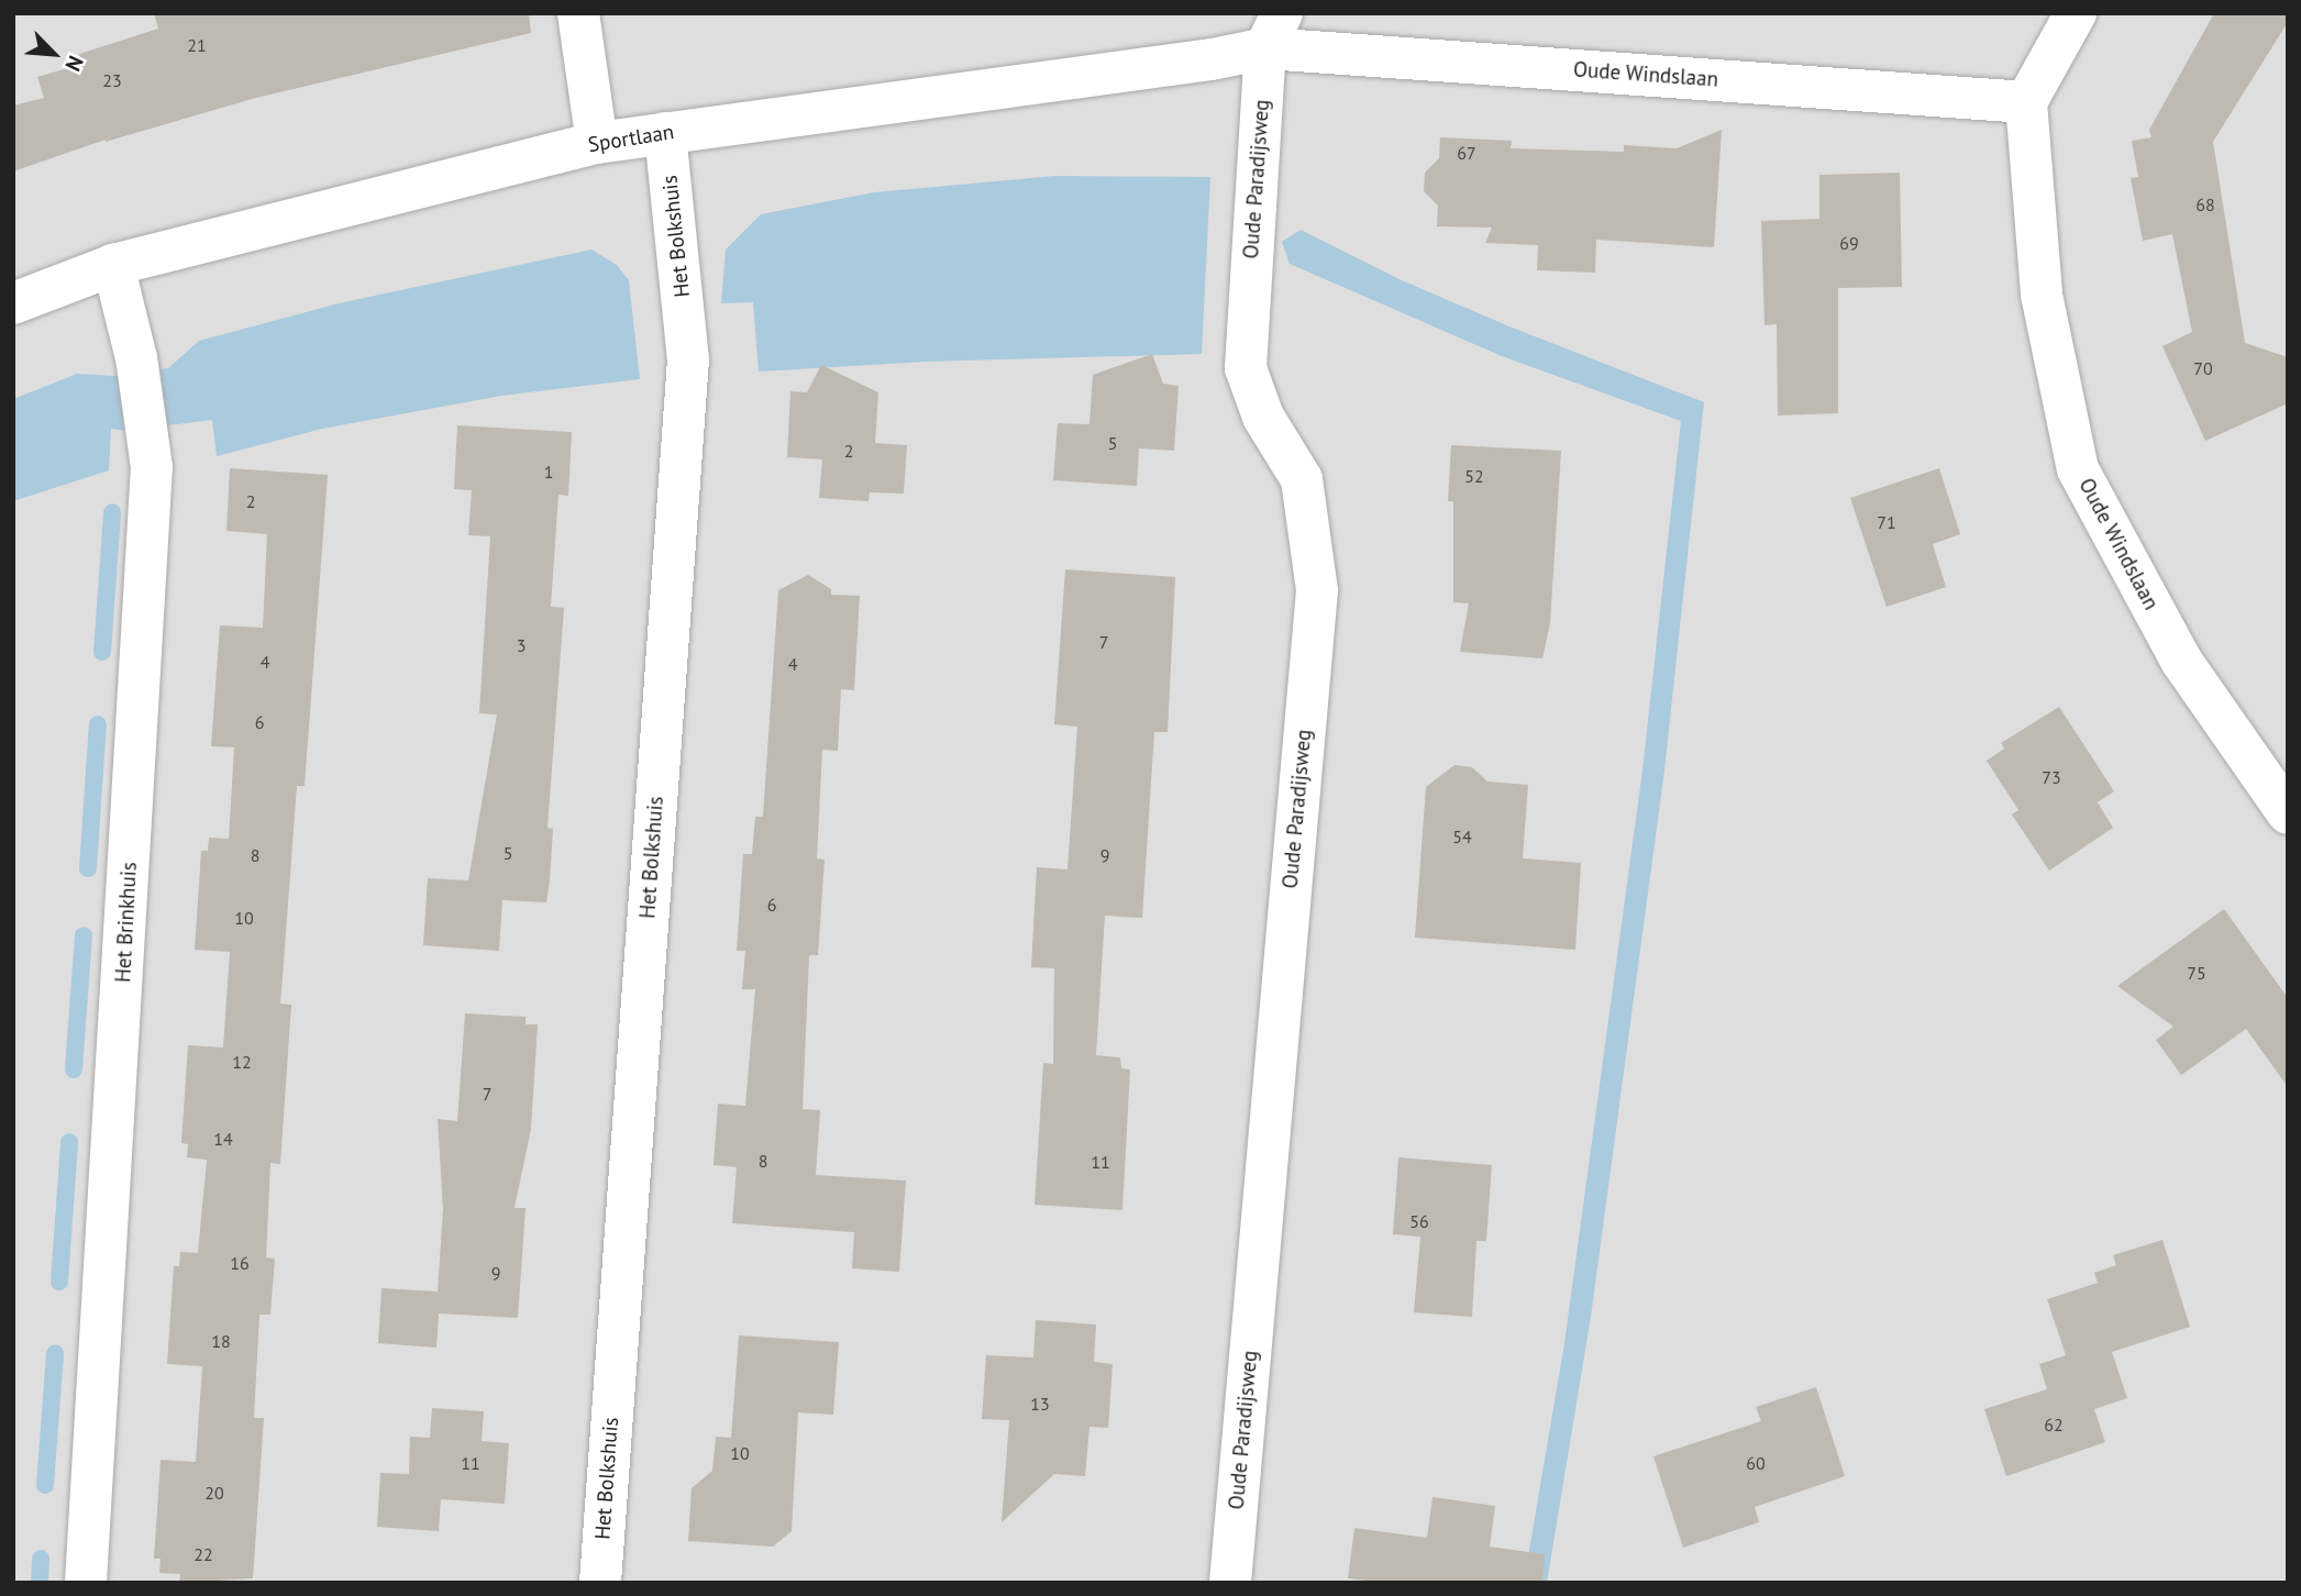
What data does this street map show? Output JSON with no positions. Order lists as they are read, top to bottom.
{
  "streets": {
    "street": [
      "Oude Windslaan",
      "Sportlaan",
      "Oude Paradijsweg",
      "Het Bolkshuis",
      "Het Brinkhuis"
    ]
  },
  "crossings": [
    ["Oude Windslaan", "Sportlaan"],
    ["Oude Windslaan", "Oude Paradijsweg"],
    ["Sportlaan", "Oude Paradijsweg"],
    ["Sportlaan", "Het Bolkshuis"],
    ["Sportlaan", "Het Brinkhuis"]
  ],
  "house_numbers": [
    "21",
    "23",
    "67",
    "68",
    "69",
    "70",
    "5",
    "2",
    "1",
    "52",
    "2",
    "71",
    "7",
    "3",
    "4",
    "4",
    "6",
    "73",
    "54",
    "5",
    "8",
    "9",
    "6",
    "10",
    "75",
    "12",
    "7",
    "14",
    "8",
    "11",
    "56",
    "16",
    "9",
    "18",
    "13",
    "62",
    "10",
    "11",
    "60",
    "20",
    "22"
  ],
  "north": "bottom right"
}
